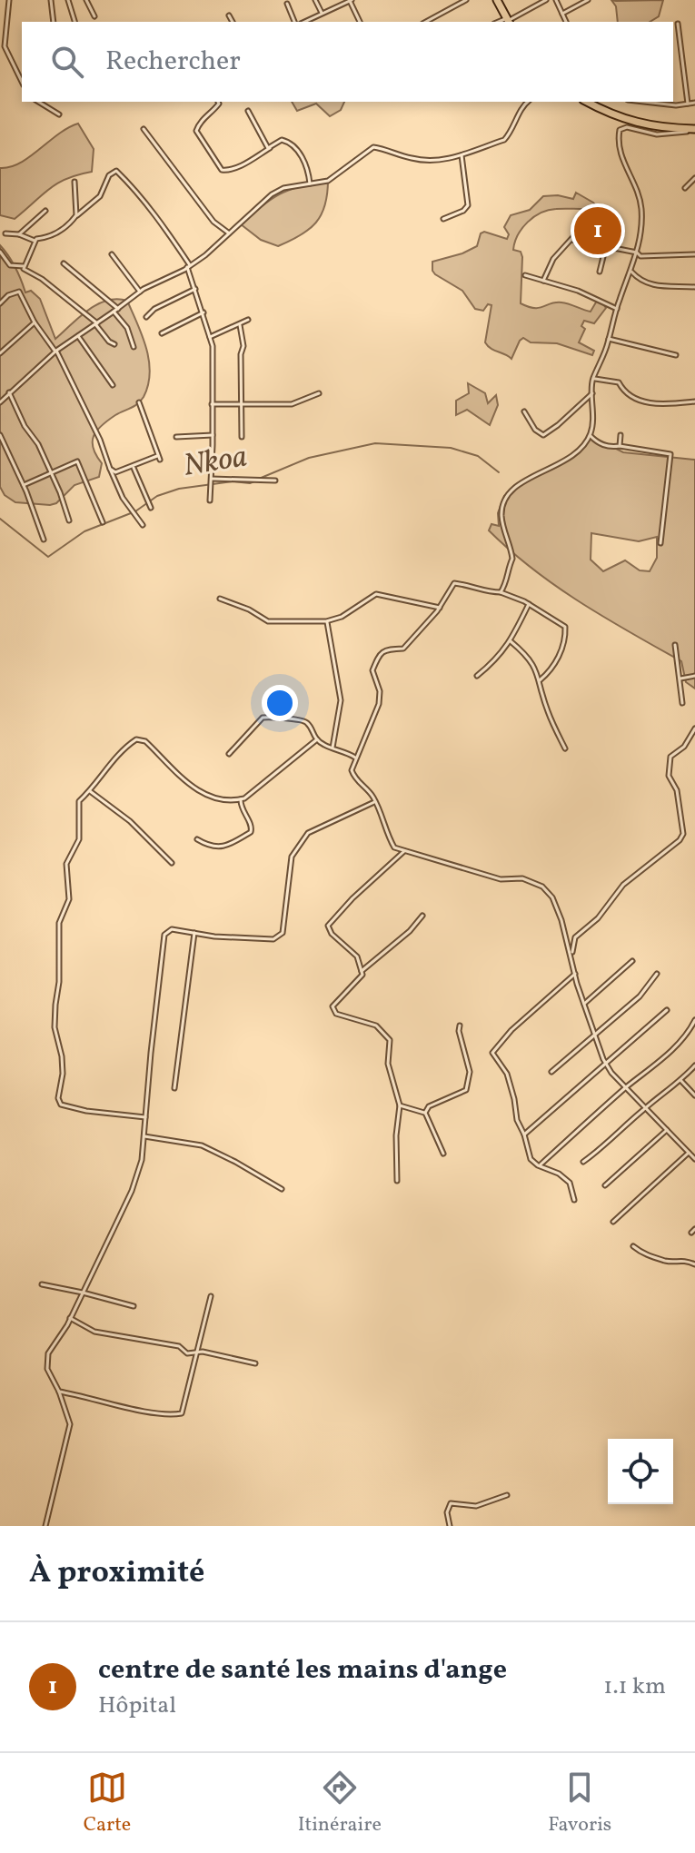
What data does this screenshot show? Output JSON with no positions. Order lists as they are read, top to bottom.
{
  "water": ["Nkoa"],
  "page": {
    "search": "Rechercher",
    "pins": "1",
    "heading": "À proximité",
    "list": [
      {
        "mark": "1",
        "name": "centre de santé les mains d'ange",
        "note": "Hôpital",
        "value": "1.1 km"
      }
    ],
    "nav": ["Carte", "Itinéraire", "Favoris"]
  }
}
